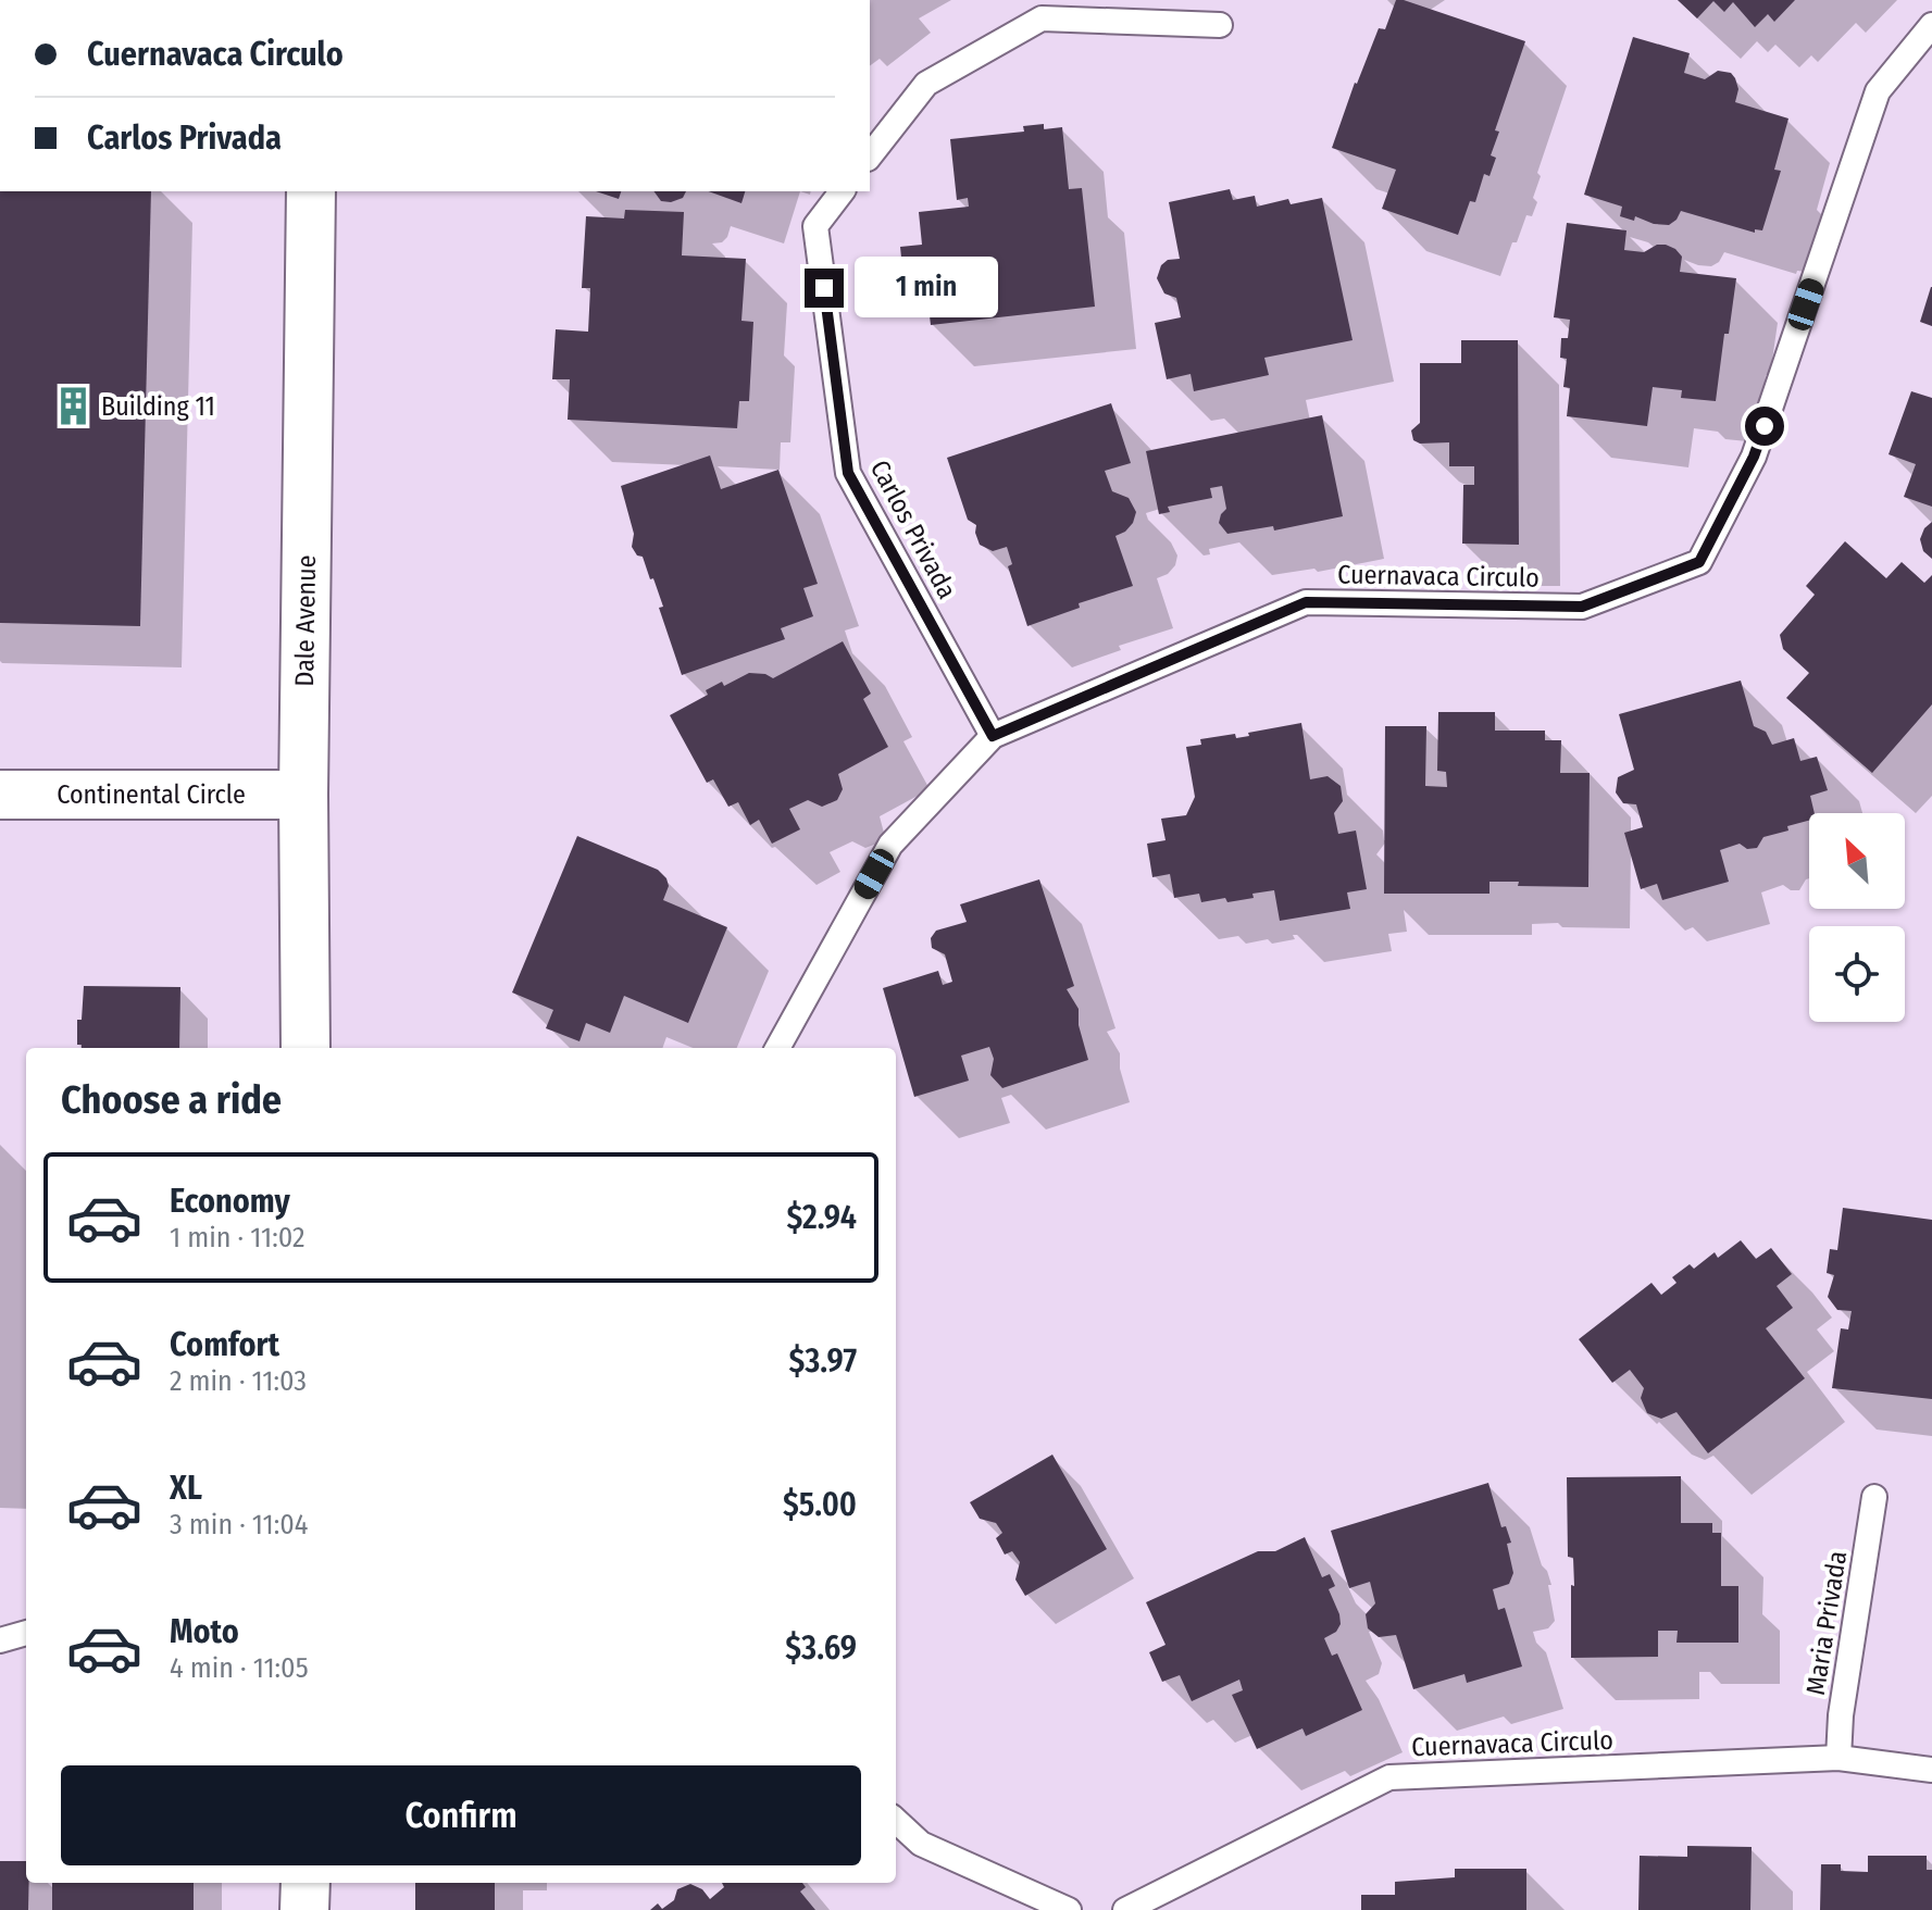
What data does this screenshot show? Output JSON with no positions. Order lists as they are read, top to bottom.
{
  "streets": {
    "street": ["Dale Avenue", "Continental Circle"],
    "lane": ["Carlos Privada", "Cuernavaca Circulo", "Maria Privada"]
  },
  "crossings": [
    ["Carlos Privada", "Cuernavaca Circulo"],
    ["Cuernavaca Circulo", "Maria Privada"],
    ["Dale Avenue", "Continental Circle"]
  ],
  "places": {
    "building": ["Building 11"]
  },
  "north": "top left",
  "page": {
    "banner": ["Cuernavaca Circulo", "Carlos Privada"],
    "bubble": "1 min",
    "heading": "Choose a ride",
    "list": [
      {
        "name": "Economy",
        "note": "1 min · 11:02",
        "value": "$2.94"
      },
      {
        "name": "Comfort",
        "note": "2 min · 11:03",
        "value": "$3.97"
      },
      {
        "name": "XL",
        "note": "3 min · 11:04",
        "value": "$5.00"
      },
      {
        "name": "Moto",
        "note": "4 min · 11:05",
        "value": "$3.69"
      }
    ],
    "buttons": "Confirm"
  }
}
